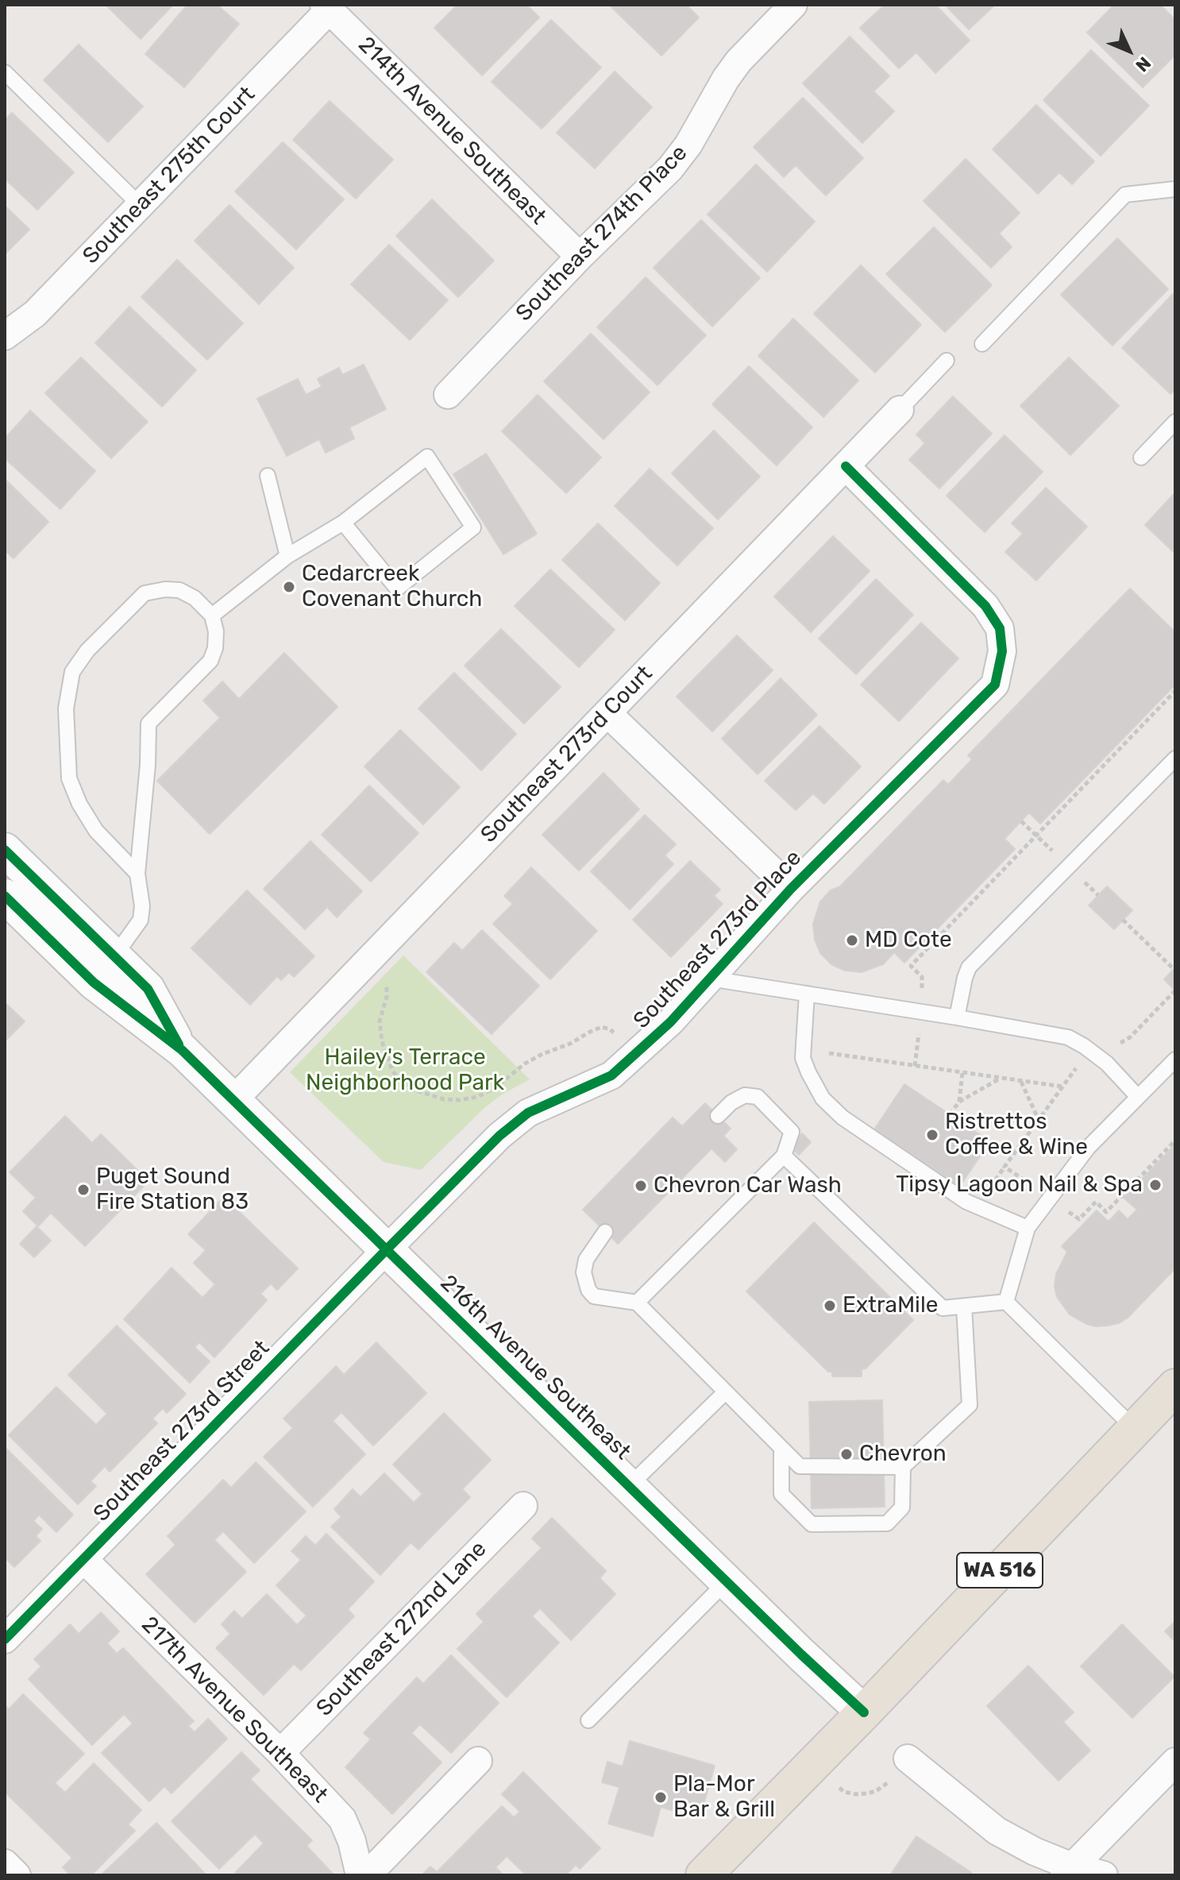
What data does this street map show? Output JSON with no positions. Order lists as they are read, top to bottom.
{
  "streets": {
    "main road": ["WA 516"],
    "street": [
      "214th Avenue Southeast",
      "Southeast 275th Court",
      "Southeast 274th Place",
      "Southeast 273rd Court",
      "Southeast 273rd Place",
      "216th Avenue Southeast",
      "Southeast 273rd Street",
      "Southeast 272nd Lane",
      "217th Avenue Southeast"
    ]
  },
  "crossings": [
    ["214th Avenue Southeast", "Southeast 275th Court"],
    ["214th Avenue Southeast", "Southeast 274th Place"],
    ["Southeast 273rd Court", "Southeast 273rd Place"],
    ["Southeast 273rd Court", "216th Avenue Southeast"],
    ["Southeast 273rd Place", "216th Avenue Southeast"],
    ["Southeast 273rd Place", "Southeast 273rd Street"],
    ["216th Avenue Southeast", "Southeast 273rd Street"],
    ["216th Avenue Southeast", "WA 516"],
    ["Southeast 273rd Street", "217th Avenue Southeast"],
    ["Southeast 272nd Lane", "217th Avenue Southeast"]
  ],
  "parks": ["Hailey's Terrace Neighborhood Park"],
  "places": [
    "Cedarcreek Covenant Church",
    "MD Cote",
    "Ristrettos Coffee & Wine",
    "Tipsy Lagoon Nail & Spa",
    "Chevron Car Wash",
    "Puget Sound Fire Station 83",
    "ExtraMile",
    "Chevron",
    "Pla-Mor Bar & Grill"
  ],
  "north": "bottom right"
}
